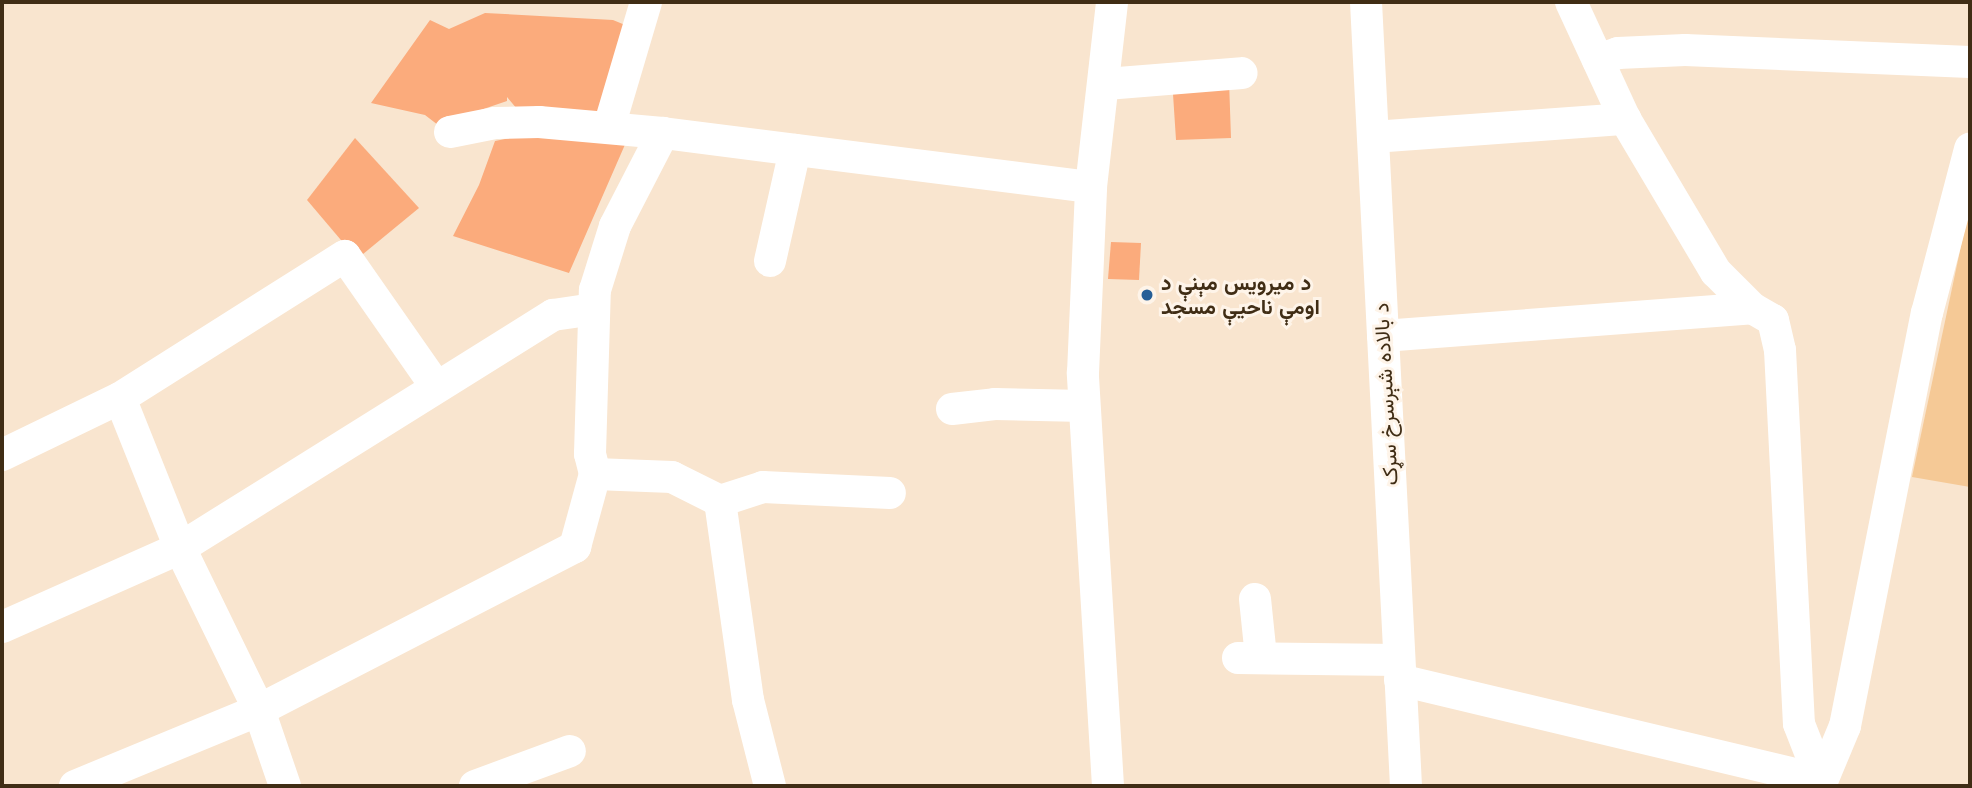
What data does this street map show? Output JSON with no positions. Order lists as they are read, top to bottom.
{
  "streets": {
    "street": ["د بالاده شېرسرخ سړک"]
  },
  "places": ["د ميرویس مېنې د اومې ناحيې مسجد"]
}
